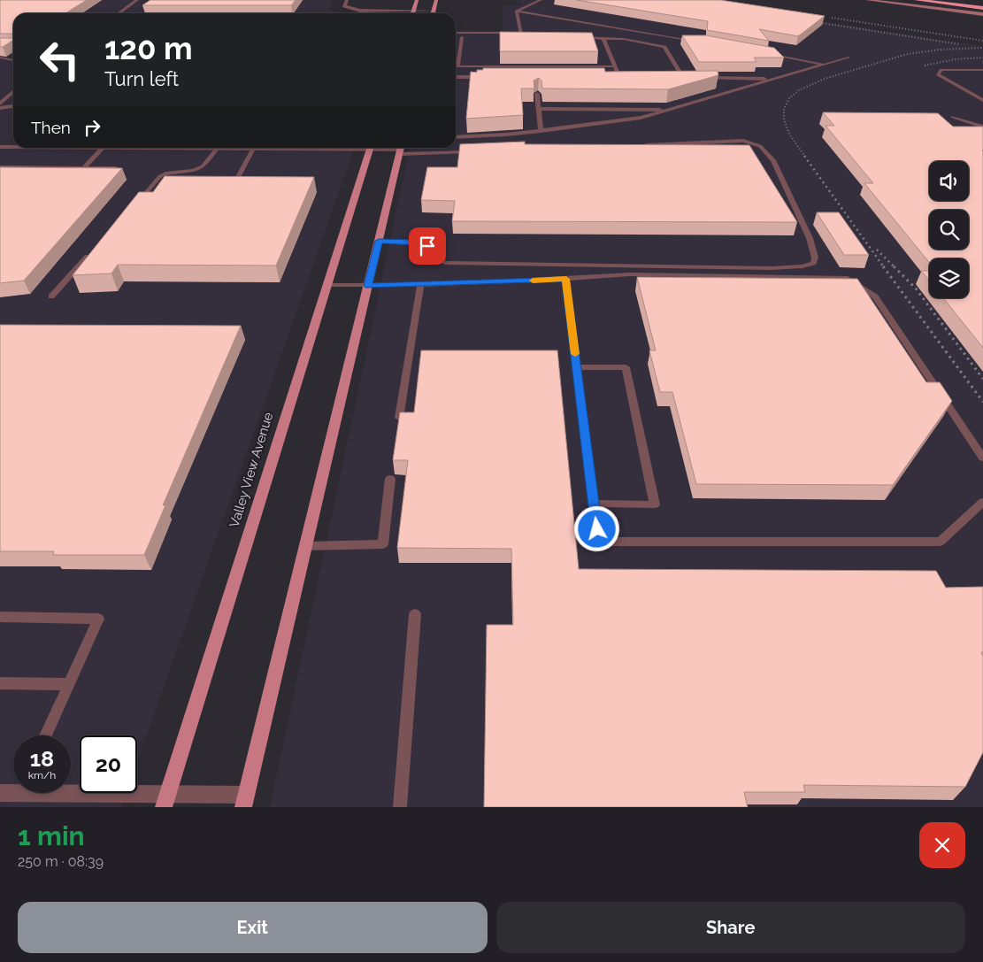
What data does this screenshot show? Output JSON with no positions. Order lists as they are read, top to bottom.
{
  "streets": {
    "main road": ["Valley View Avenue"]
  },
  "page": {
    "turn": ["120 m", "Turn left"],
    "then": "Then",
    "speed": "18 km/h",
    "limit": "20",
    "heading": ["1 min", "250 m · 08:39"],
    "buttons": ["Exit", "Share"]
  }
}
